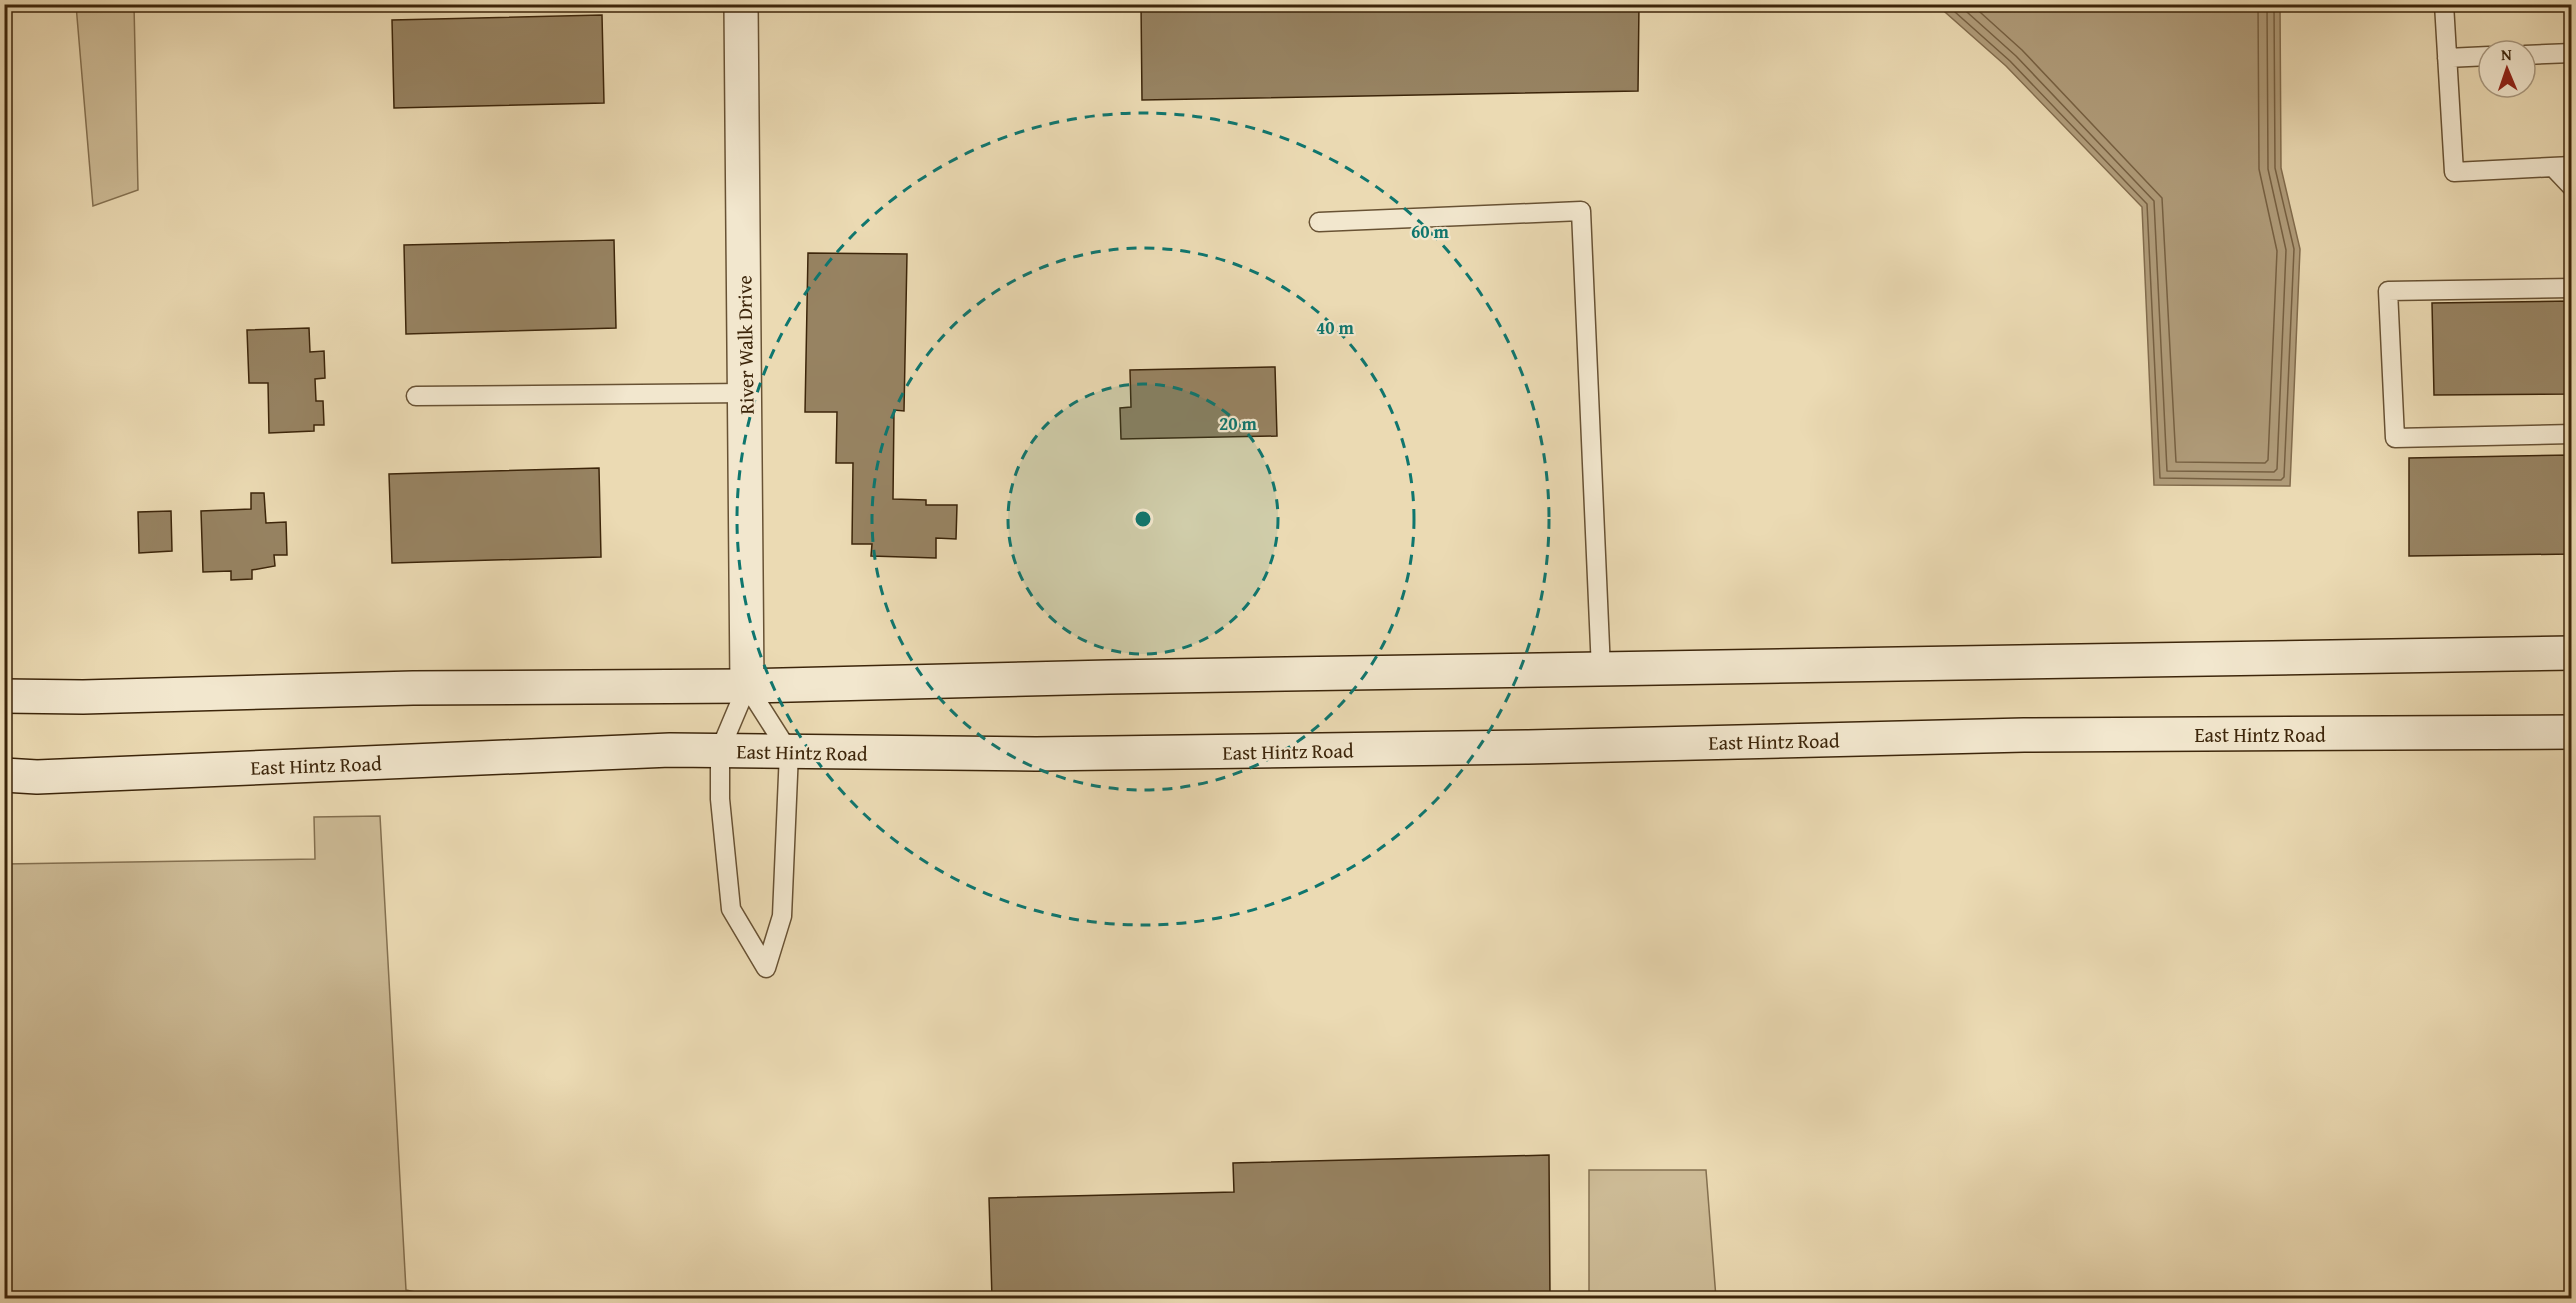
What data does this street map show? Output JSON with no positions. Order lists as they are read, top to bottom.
{
  "streets": {
    "main road": ["River Walk Drive", "East Hintz Road"]
  },
  "north": "top",
  "rings": ["60 m", "40 m", "20 m"]
}
